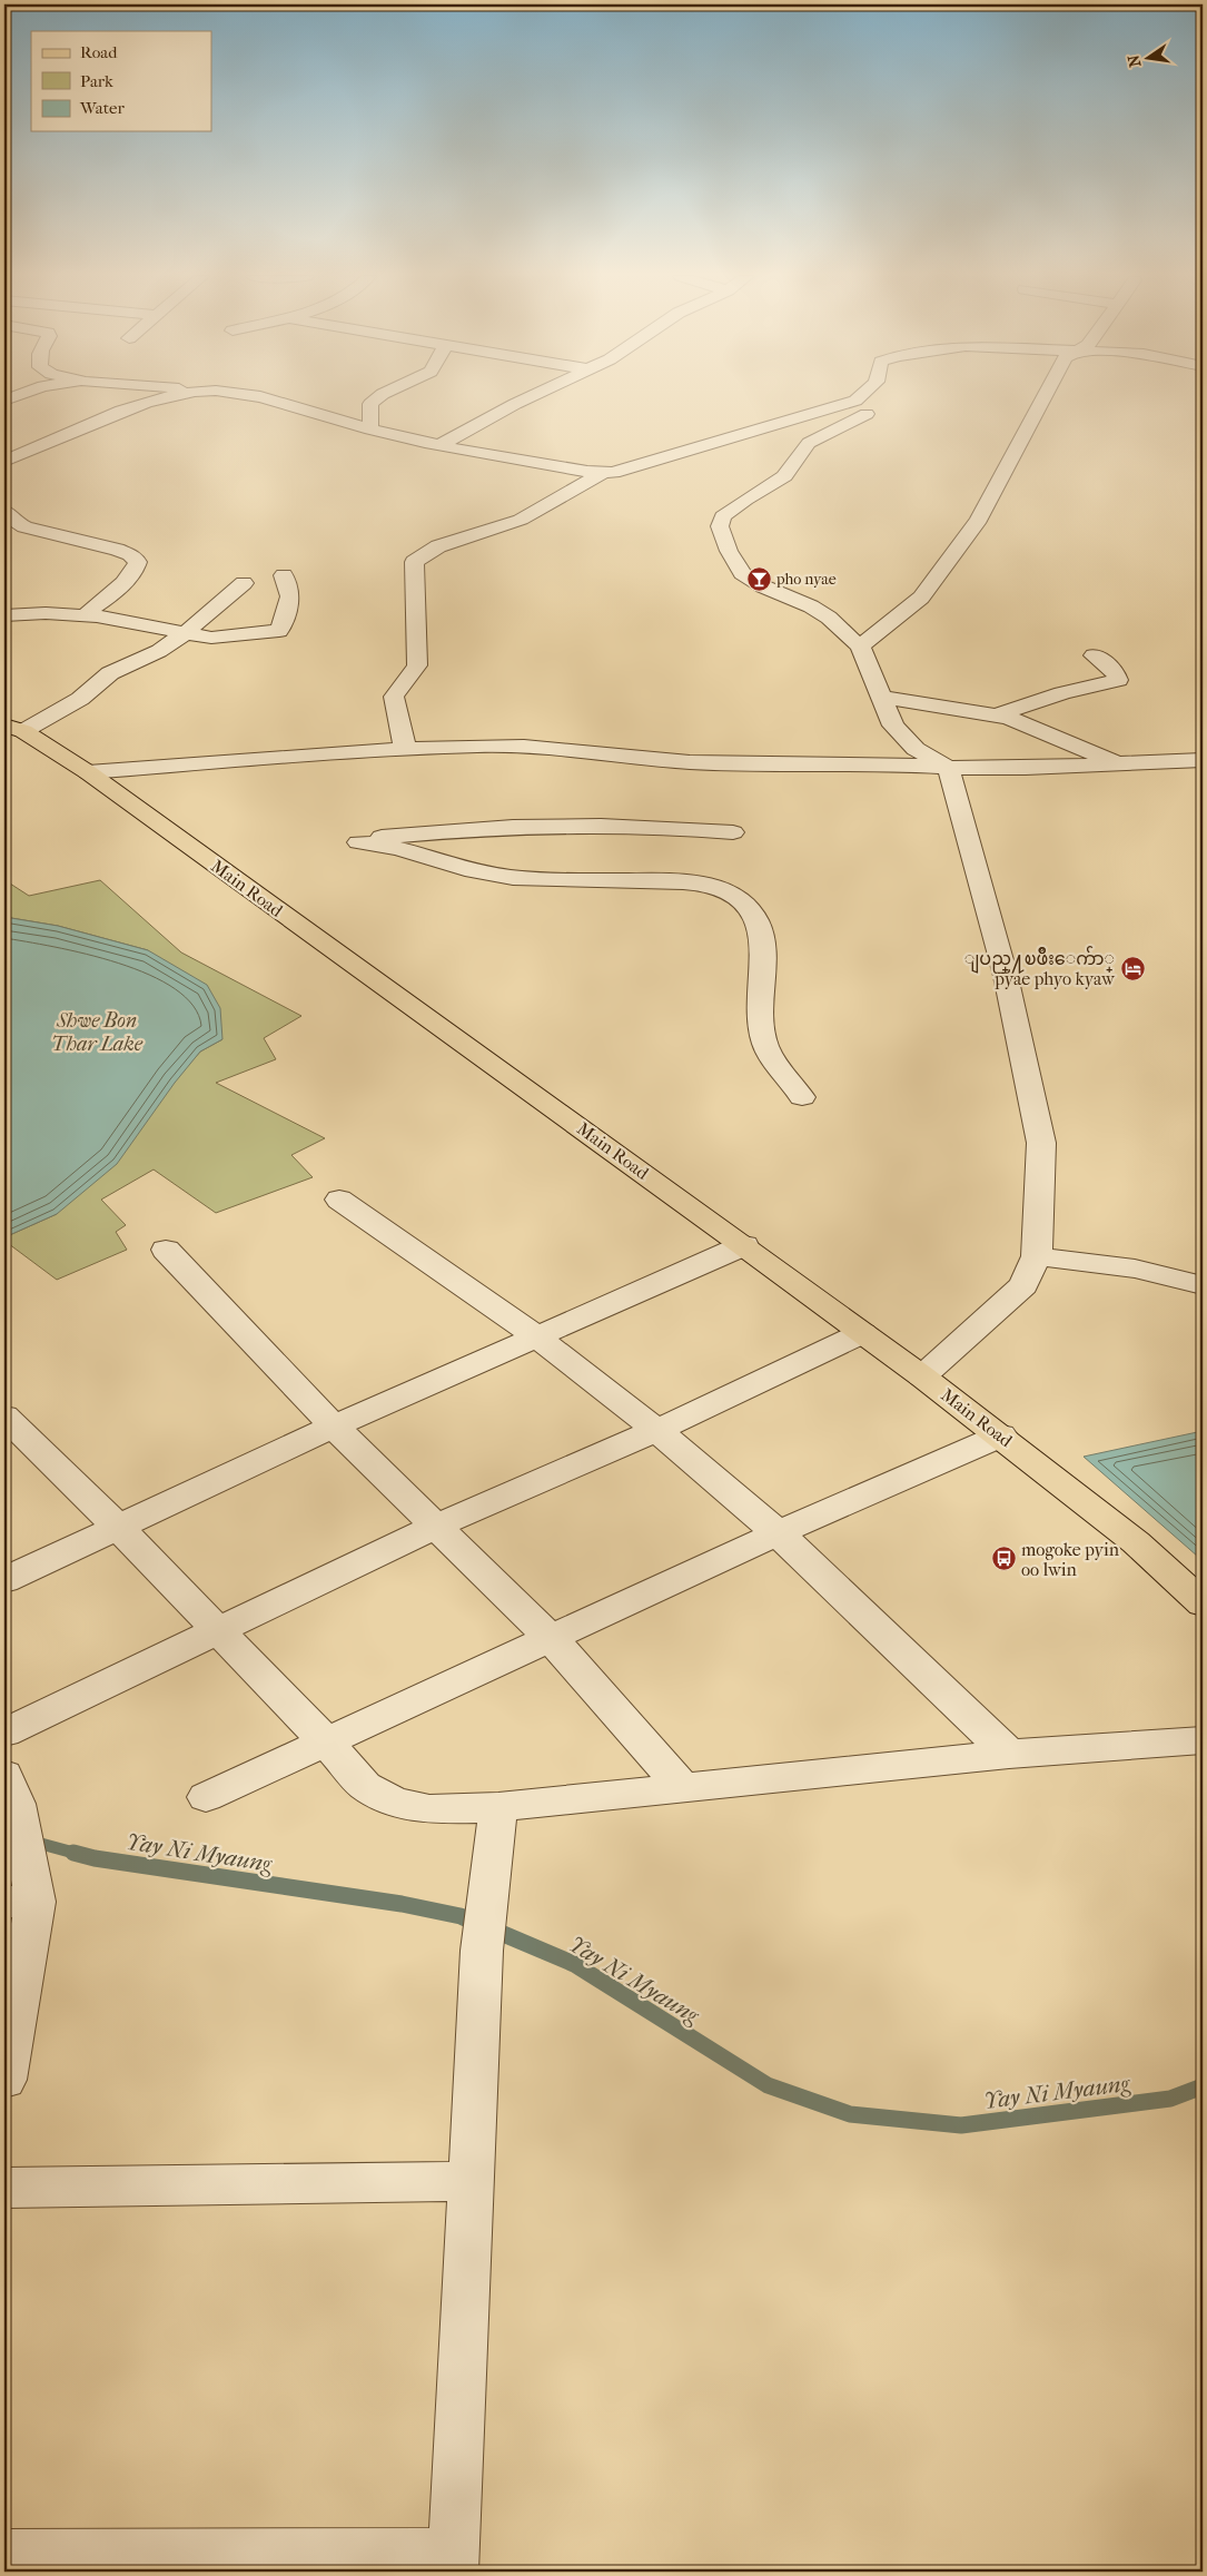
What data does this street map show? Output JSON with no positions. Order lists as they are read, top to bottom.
{
  "streets": {
    "main road": ["Main Road"]
  },
  "water": ["Shwe Bon Thar Lake", "Yay Ni Myaung"],
  "places": {
    "bar": ["pho nyae"],
    "hotel": ["ျပည္႔ၿဖိဳးေက်ာ္ pyae phyo kyaw"],
    "bus stop": ["mogoke pyin oo lwin"]
  },
  "legend": ["Road", "Park", "Water"],
  "north": "left"
}
